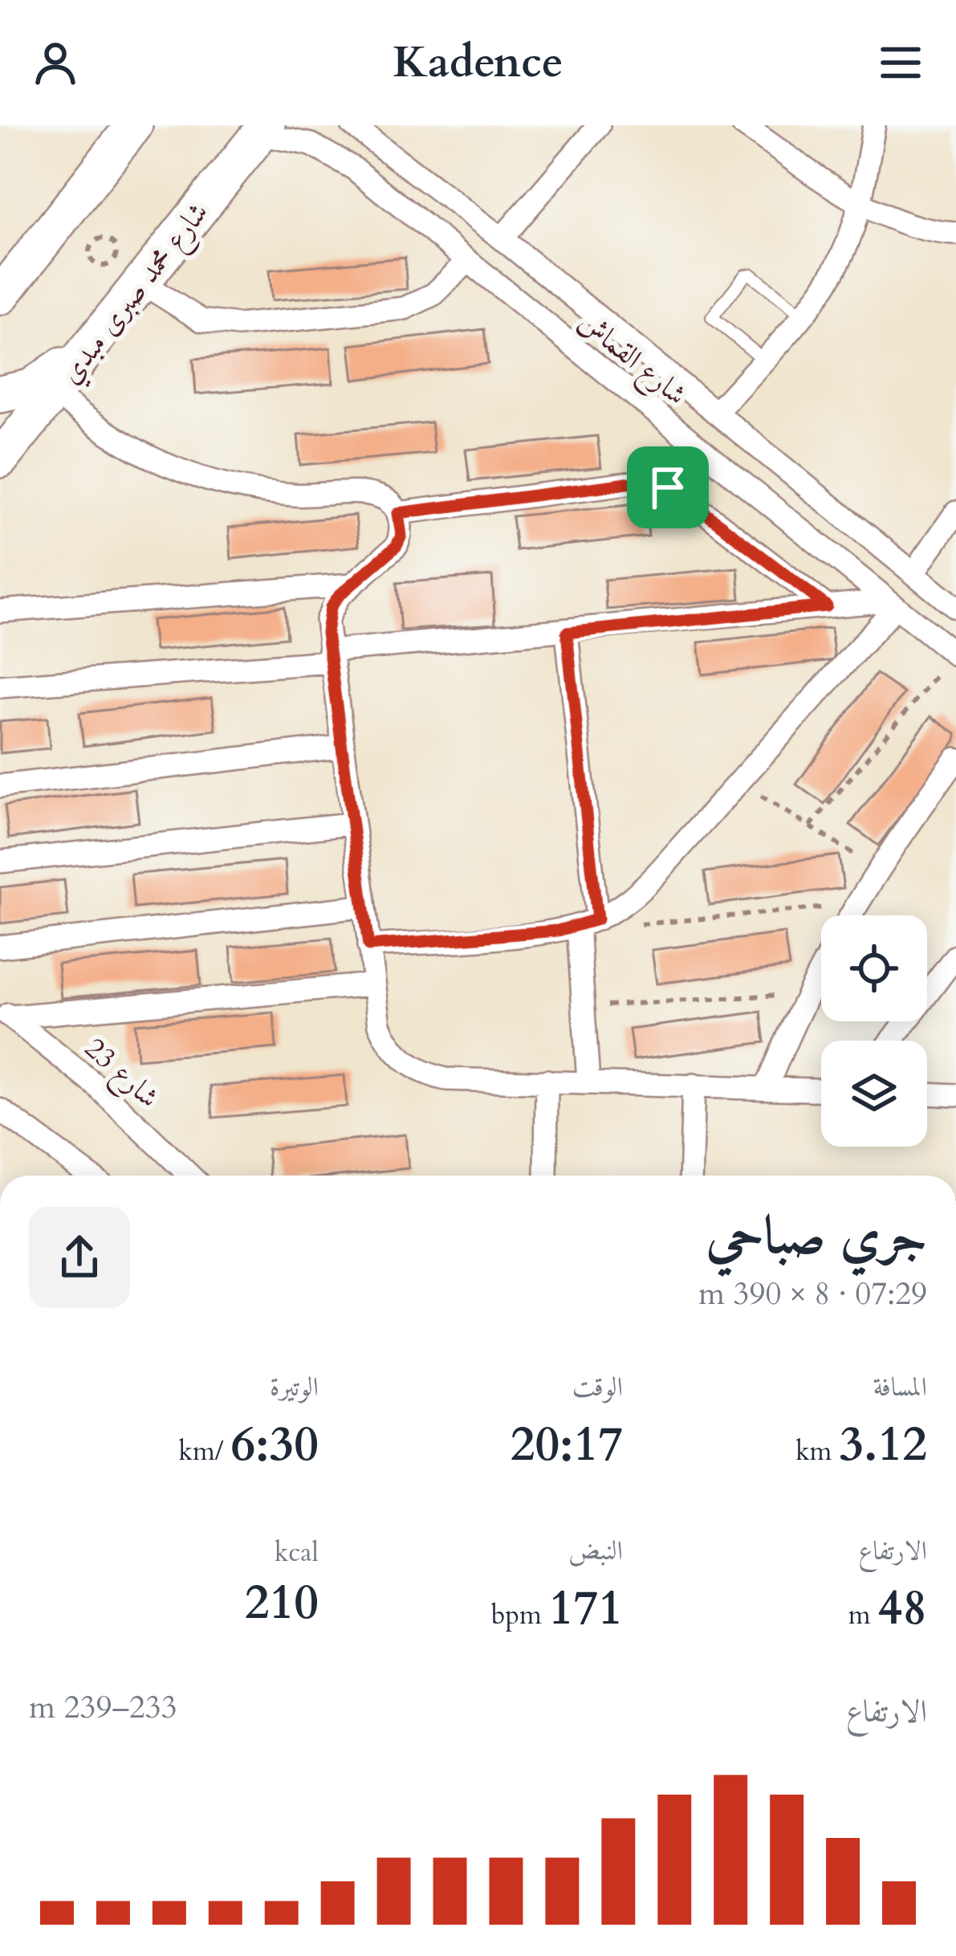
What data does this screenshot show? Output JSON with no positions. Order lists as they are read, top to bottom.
{
  "streets": {
    "main road": ["شارع محمد صبرى مبدي"],
    "street": ["شارع القماش", "شارع 23"]
  },
  "crossings": [
    ["شارع محمد صبرى مبدي", "شارع القماش"]
  ],
  "page": {
    "header": "Kadence",
    "heading": ["جري صباحي", "07:29 · 8 × 390 m"],
    "stats": [
      ["المسافة", "3.12 km"],
      ["الوقت", "20:17"],
      ["الوتيرة", "6:30 /km"],
      ["الارتفاع", "48 m"],
      ["النبض", "171 bpm"],
      ["kcal", "210"]
    ],
    "chart": ["الارتفاع", "233–239 m"]
  }
}
